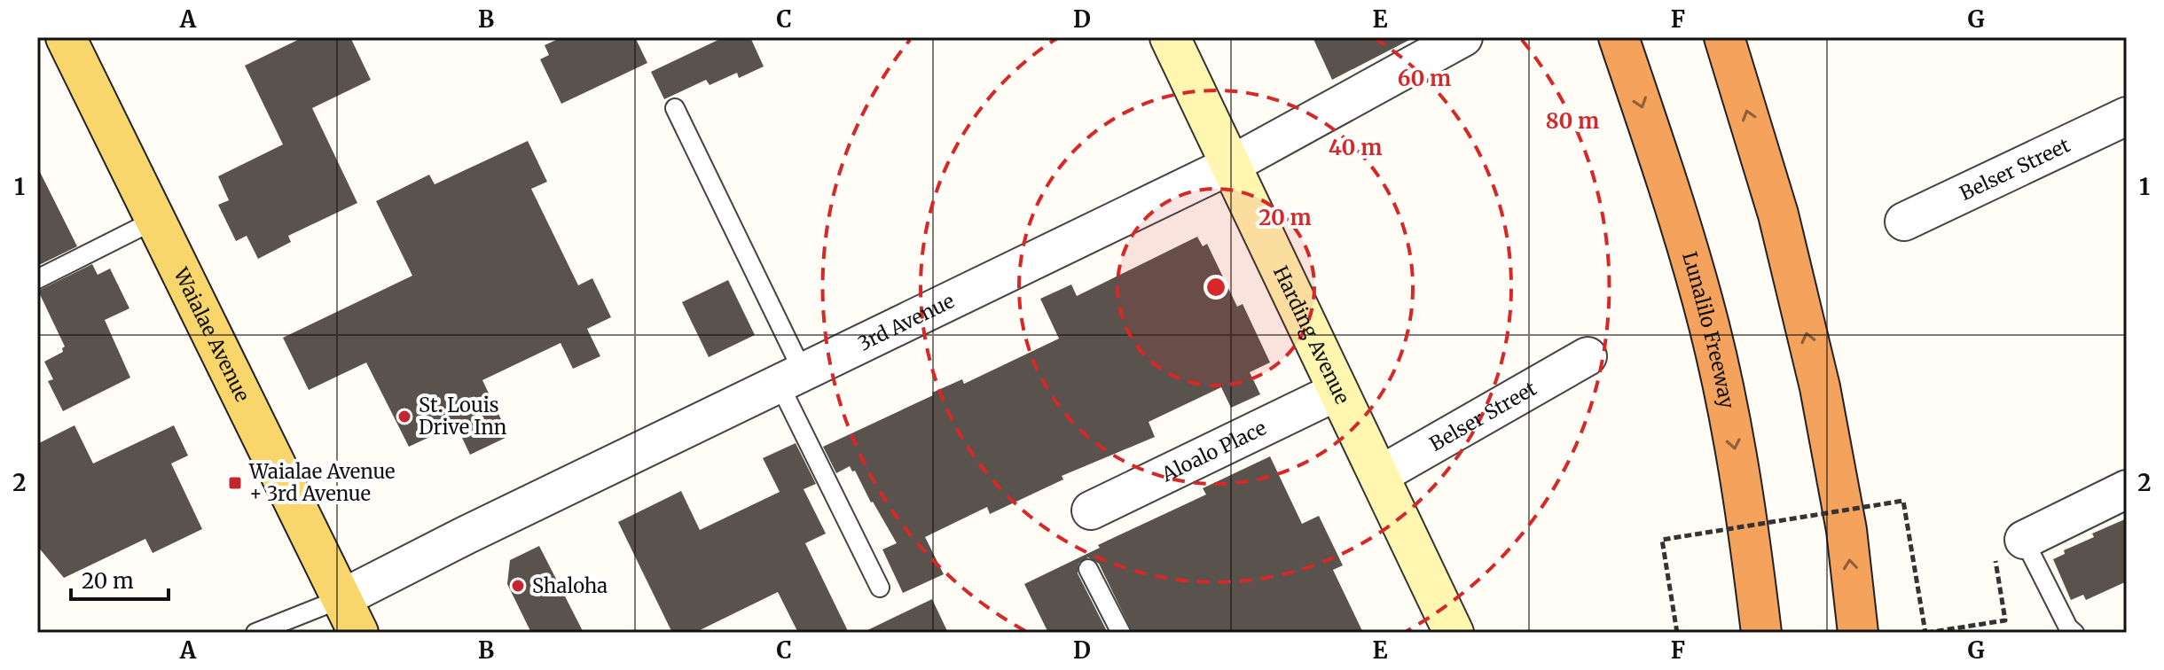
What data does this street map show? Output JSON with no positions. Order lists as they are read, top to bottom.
{
  "streets": {
    "highway": ["Lunalilo Freeway"],
    "main road": ["Waialae Avenue"],
    "street": [
      "Belser Street",
      "3rd Avenue",
      "Harding Avenue",
      "Aloalo Place"
    ]
  },
  "crossings": [
    ["Belser Street", "Harding Avenue"],
    ["3rd Avenue", "Waialae Avenue"],
    ["3rd Avenue", "Harding Avenue"],
    ["Harding Avenue", "Aloalo Place"]
  ],
  "places": {
    "other": ["St. Louis Drive Inn", "Shaloha"],
    "transit": ["Waialae Avenue + 3rd Avenue"]
  },
  "scale_bar": "20 m",
  "grid": {
    "columns": [
      "A",
      "B",
      "C",
      "D",
      "E",
      "F",
      "G"
    ],
    "rows": ["1", "2"]
  },
  "rings": [
    "60 m",
    "80 m",
    "40 m",
    "20 m"
  ]
}
